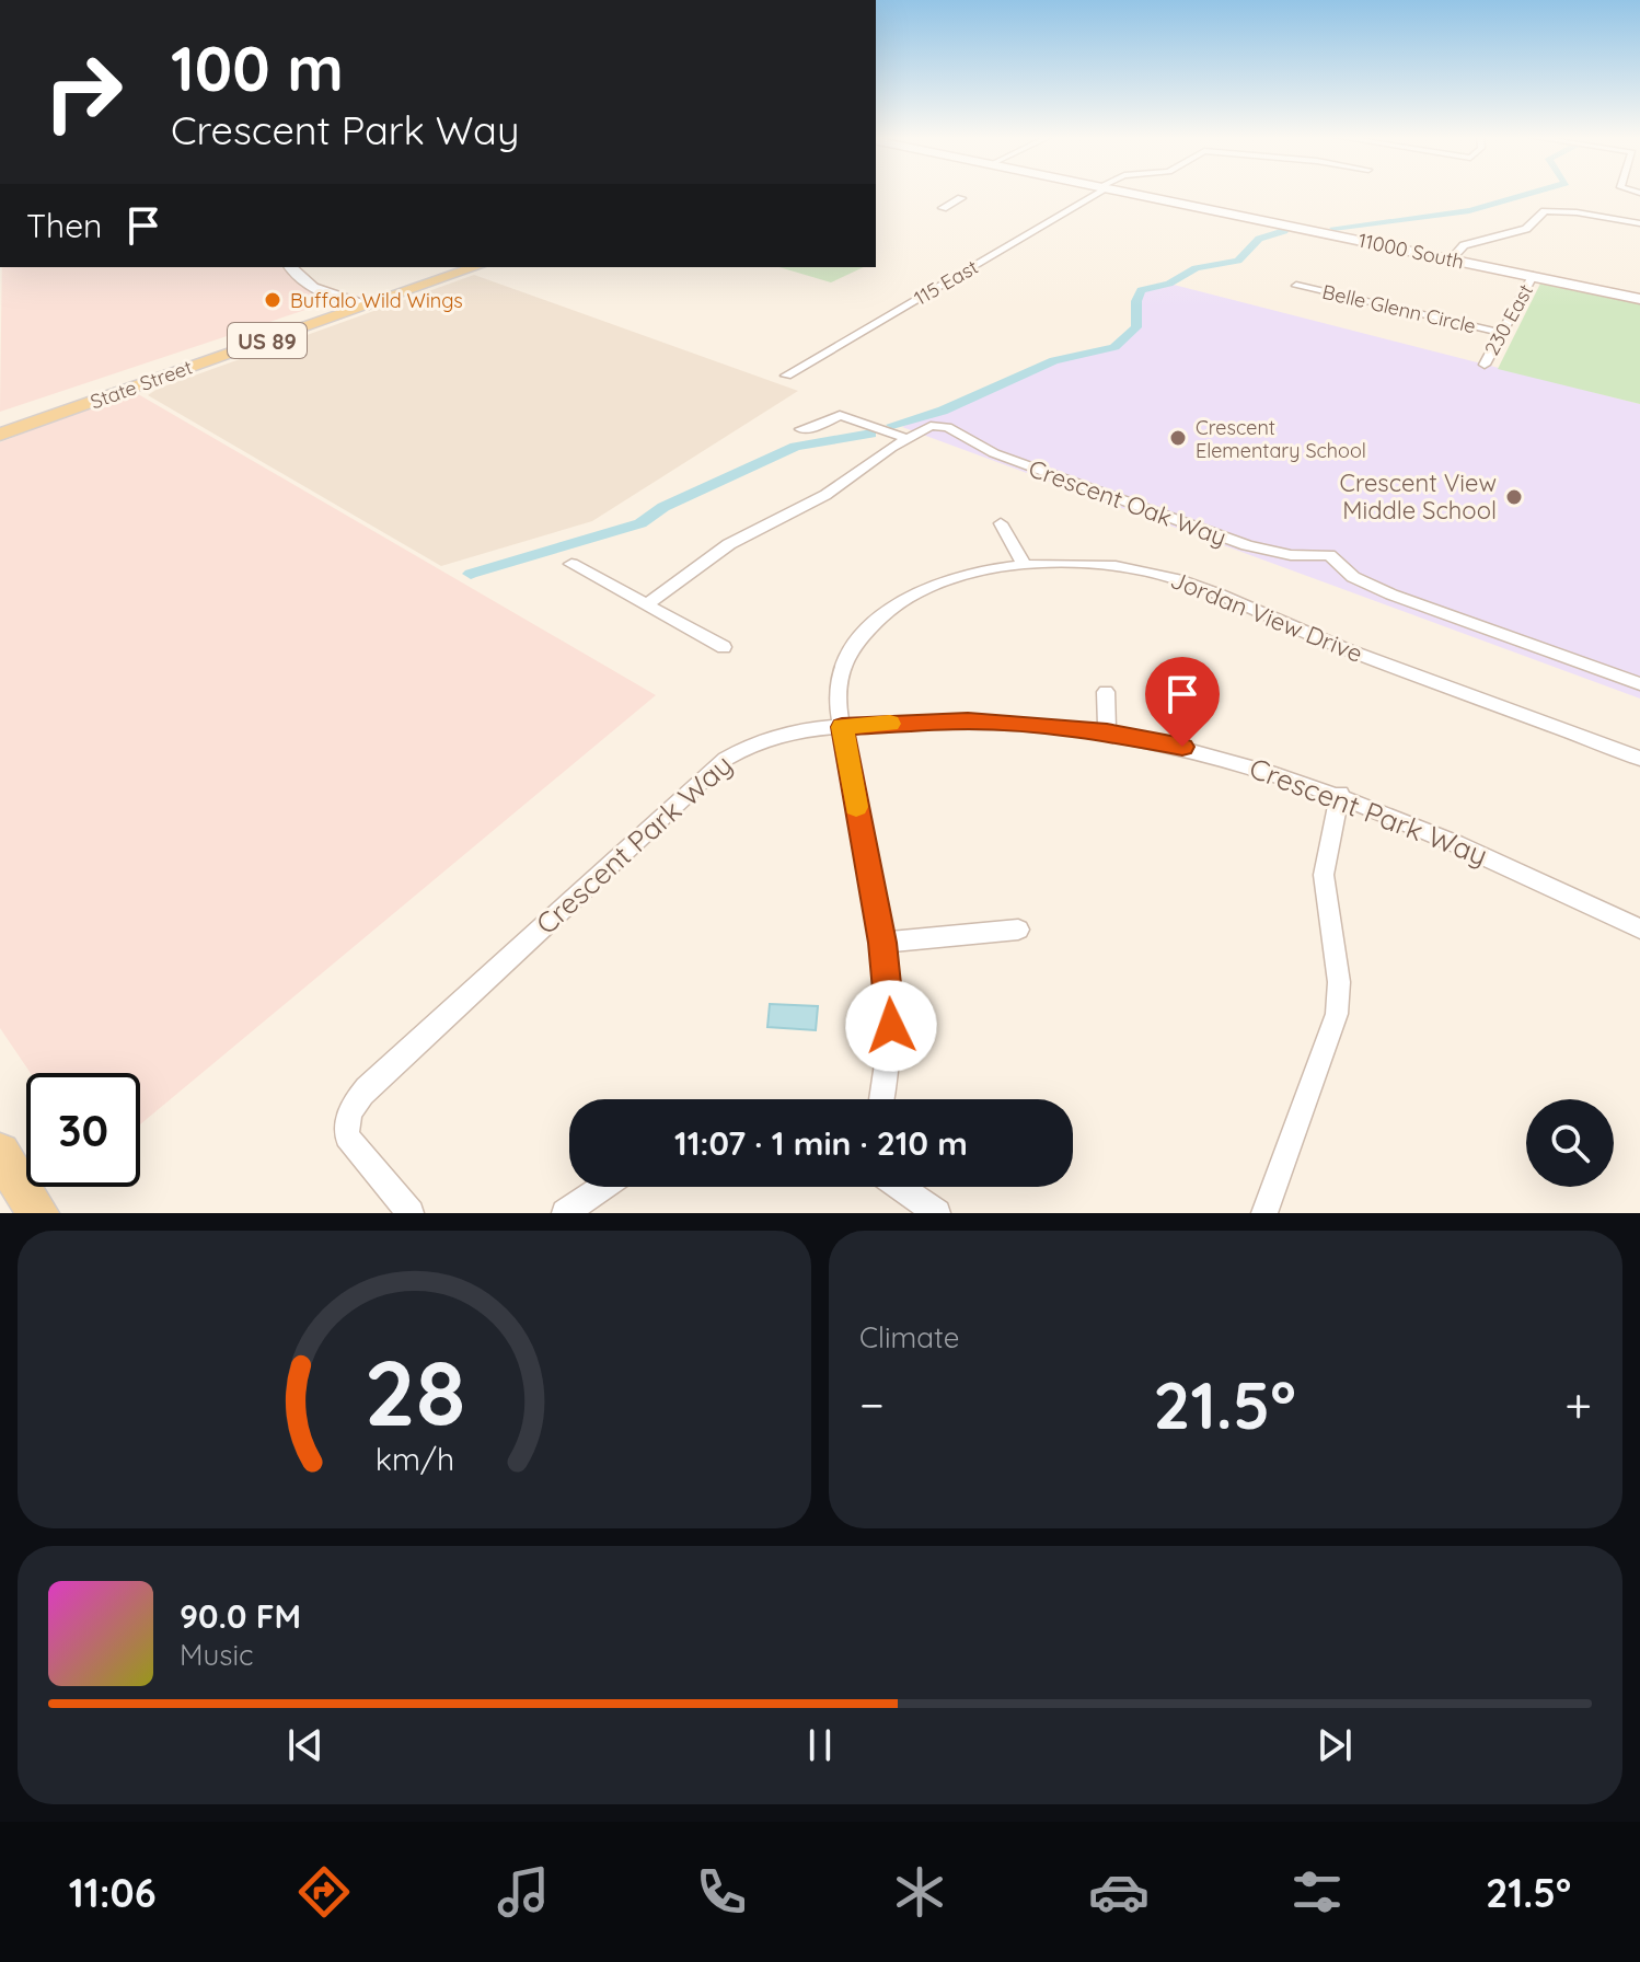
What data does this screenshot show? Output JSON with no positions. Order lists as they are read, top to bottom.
{
  "streets": {
    "main road": ["US 89", "State Street"],
    "street": [
      "11000 South",
      "115 East",
      "Belle Glenn Circle",
      "230 East",
      "Crescent Oak Way",
      "Jordan View Drive",
      "Crescent Park Way"
    ]
  },
  "crossings": [
    ["11000 South", "230 East"],
    ["Belle Glenn Circle", "230 East"],
    ["Jordan View Drive", "Crescent Park Way"]
  ],
  "places": ["Buffalo Wild Wings", "Crescent Elementary School", "Crescent View Middle School"],
  "page": {
    "turn": ["100 m", "Crescent Park Way"],
    "then": "Then",
    "limit": "30",
    "trip": "11:07 · 1 min · 210 m",
    "tile": "Climate",
    "heat": ["−", "21.5°", "+"],
    "song": ["90.0 FM", "Music"],
    "tabs": ["11:06", "21.5°"],
    "gauge": ["28", "km/h"]
  }
}
